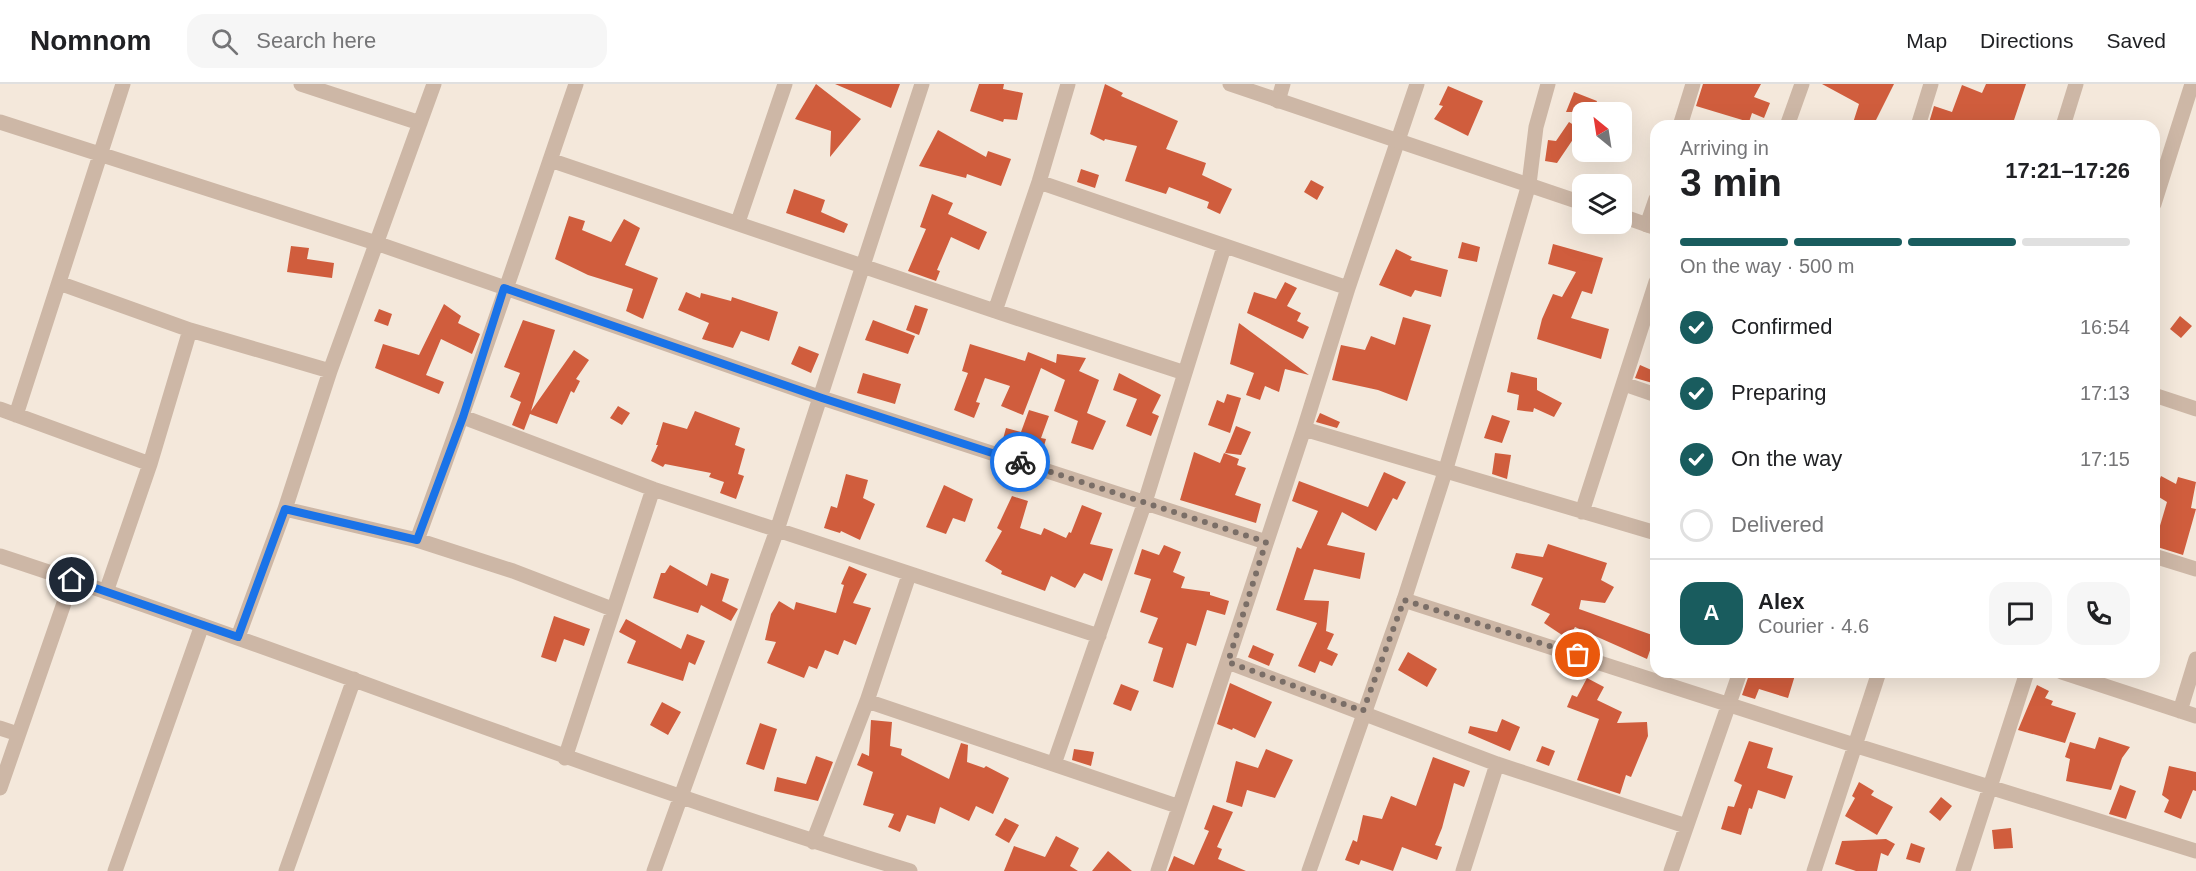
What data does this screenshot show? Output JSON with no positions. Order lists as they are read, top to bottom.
{
  "north": "top left",
  "page": {
    "header": "Nomnom",
    "search": "Search here",
    "nav": ["Map", "Directions", "Saved"],
    "heading": ["3 min", "Arriving in", "17:21–17:26"],
    "panel": ["Alex", "Courier · 4.6"],
    "bar": "On the way · 500 m",
    "list": [
      ["Confirmed", "16:54"],
      ["Preparing", "17:13"],
      ["On the way", "17:15"],
      "Delivered"
    ],
    "round": "A"
  }
}
